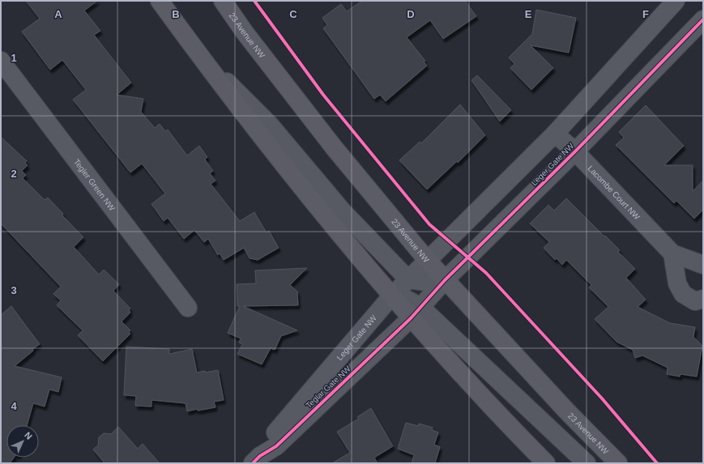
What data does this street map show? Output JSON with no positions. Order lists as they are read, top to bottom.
{
  "streets": {
    "main road": ["23 Avenue NW"],
    "street": [
      "Leger Gate NW",
      "Tegler Green NW",
      "Lacombe Court NW",
      "Teglar Gate NW"
    ]
  },
  "crossings": [
    ["23 Avenue NW", "Leger Gate NW"],
    ["Leger Gate NW", "Lacombe Court NW"],
    ["Leger Gate NW", "Teglar Gate NW"]
  ],
  "north": "top right",
  "grid": {
    "columns": [
      "A",
      "B",
      "C",
      "D",
      "E",
      "F"
    ],
    "rows": [
      "1",
      "2",
      "3",
      "4"
    ]
  }
}
